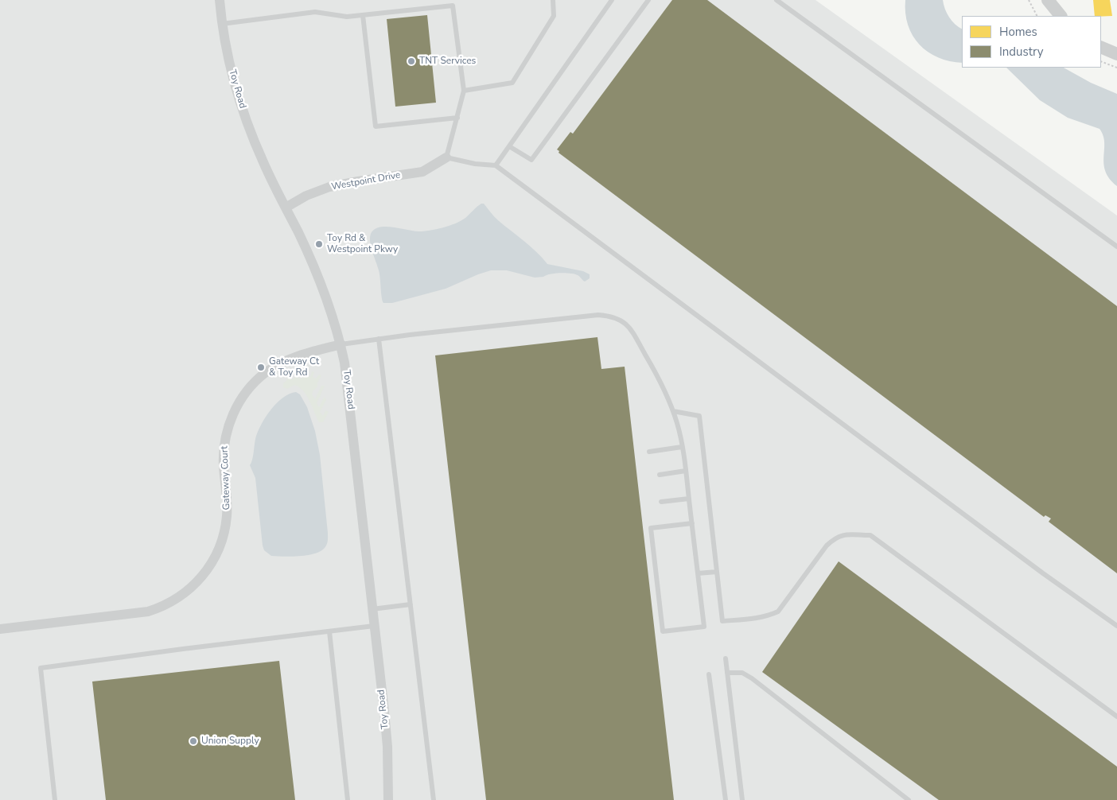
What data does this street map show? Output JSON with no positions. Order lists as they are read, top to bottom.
{
  "streets": {
    "street": ["Toy Road", "Westpoint Drive", "Gateway Court"]
  },
  "crossings": [
    ["Toy Road", "Westpoint Drive"],
    ["Toy Road", "Gateway Court"]
  ],
  "places": [
    "TNT Services",
    "Toy Rd & Westpoint Pkwy",
    "Gateway Ct & Toy Rd",
    "Union Supply"
  ],
  "legend": ["Homes", "Industry"]
}
